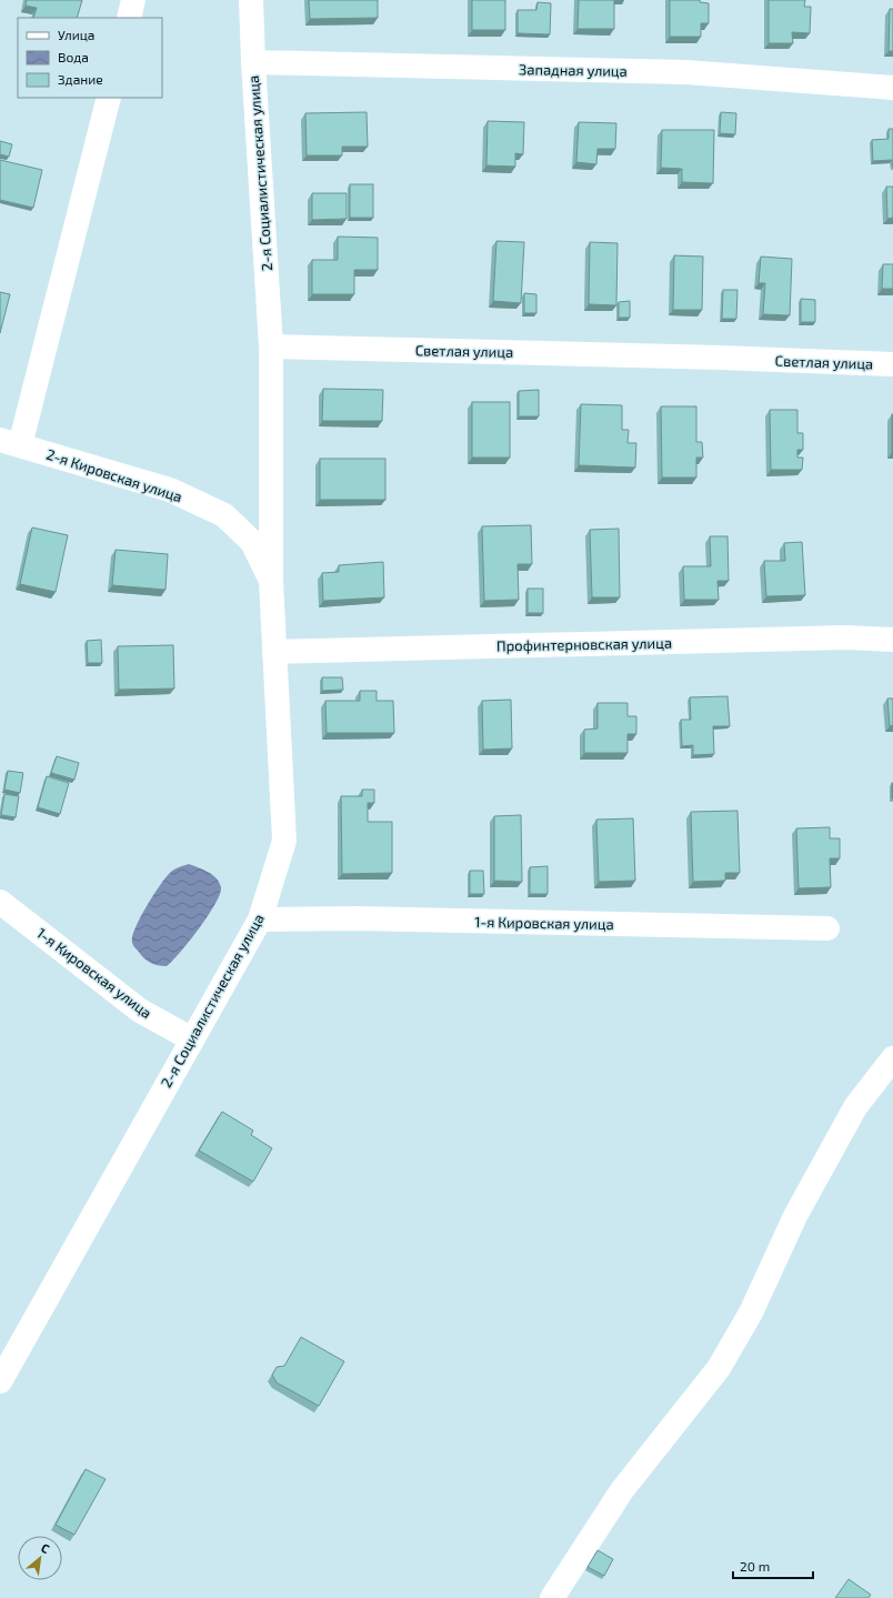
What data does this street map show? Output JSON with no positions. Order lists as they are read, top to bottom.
{
  "streets": {
    "street": [
      "Западная улица",
      "2-я Социалистическая улица",
      "Светлая улица",
      "2-я Кировская улица",
      "Профинтерновская улица",
      "1-я Кировская улица"
    ]
  },
  "crossings": [
    ["Западная улица", "2-я Социалистическая улица"],
    ["2-я Социалистическая улица", "Светлая улица"],
    ["2-я Социалистическая улица", "2-я Кировская улица"],
    ["2-я Социалистическая улица", "Профинтерновская улица"],
    ["2-я Социалистическая улица", "1-я Кировская улица"]
  ],
  "legend": ["Улица", "Вода", "Здание"],
  "scale_bar": "20 m",
  "north": "top right"
}
